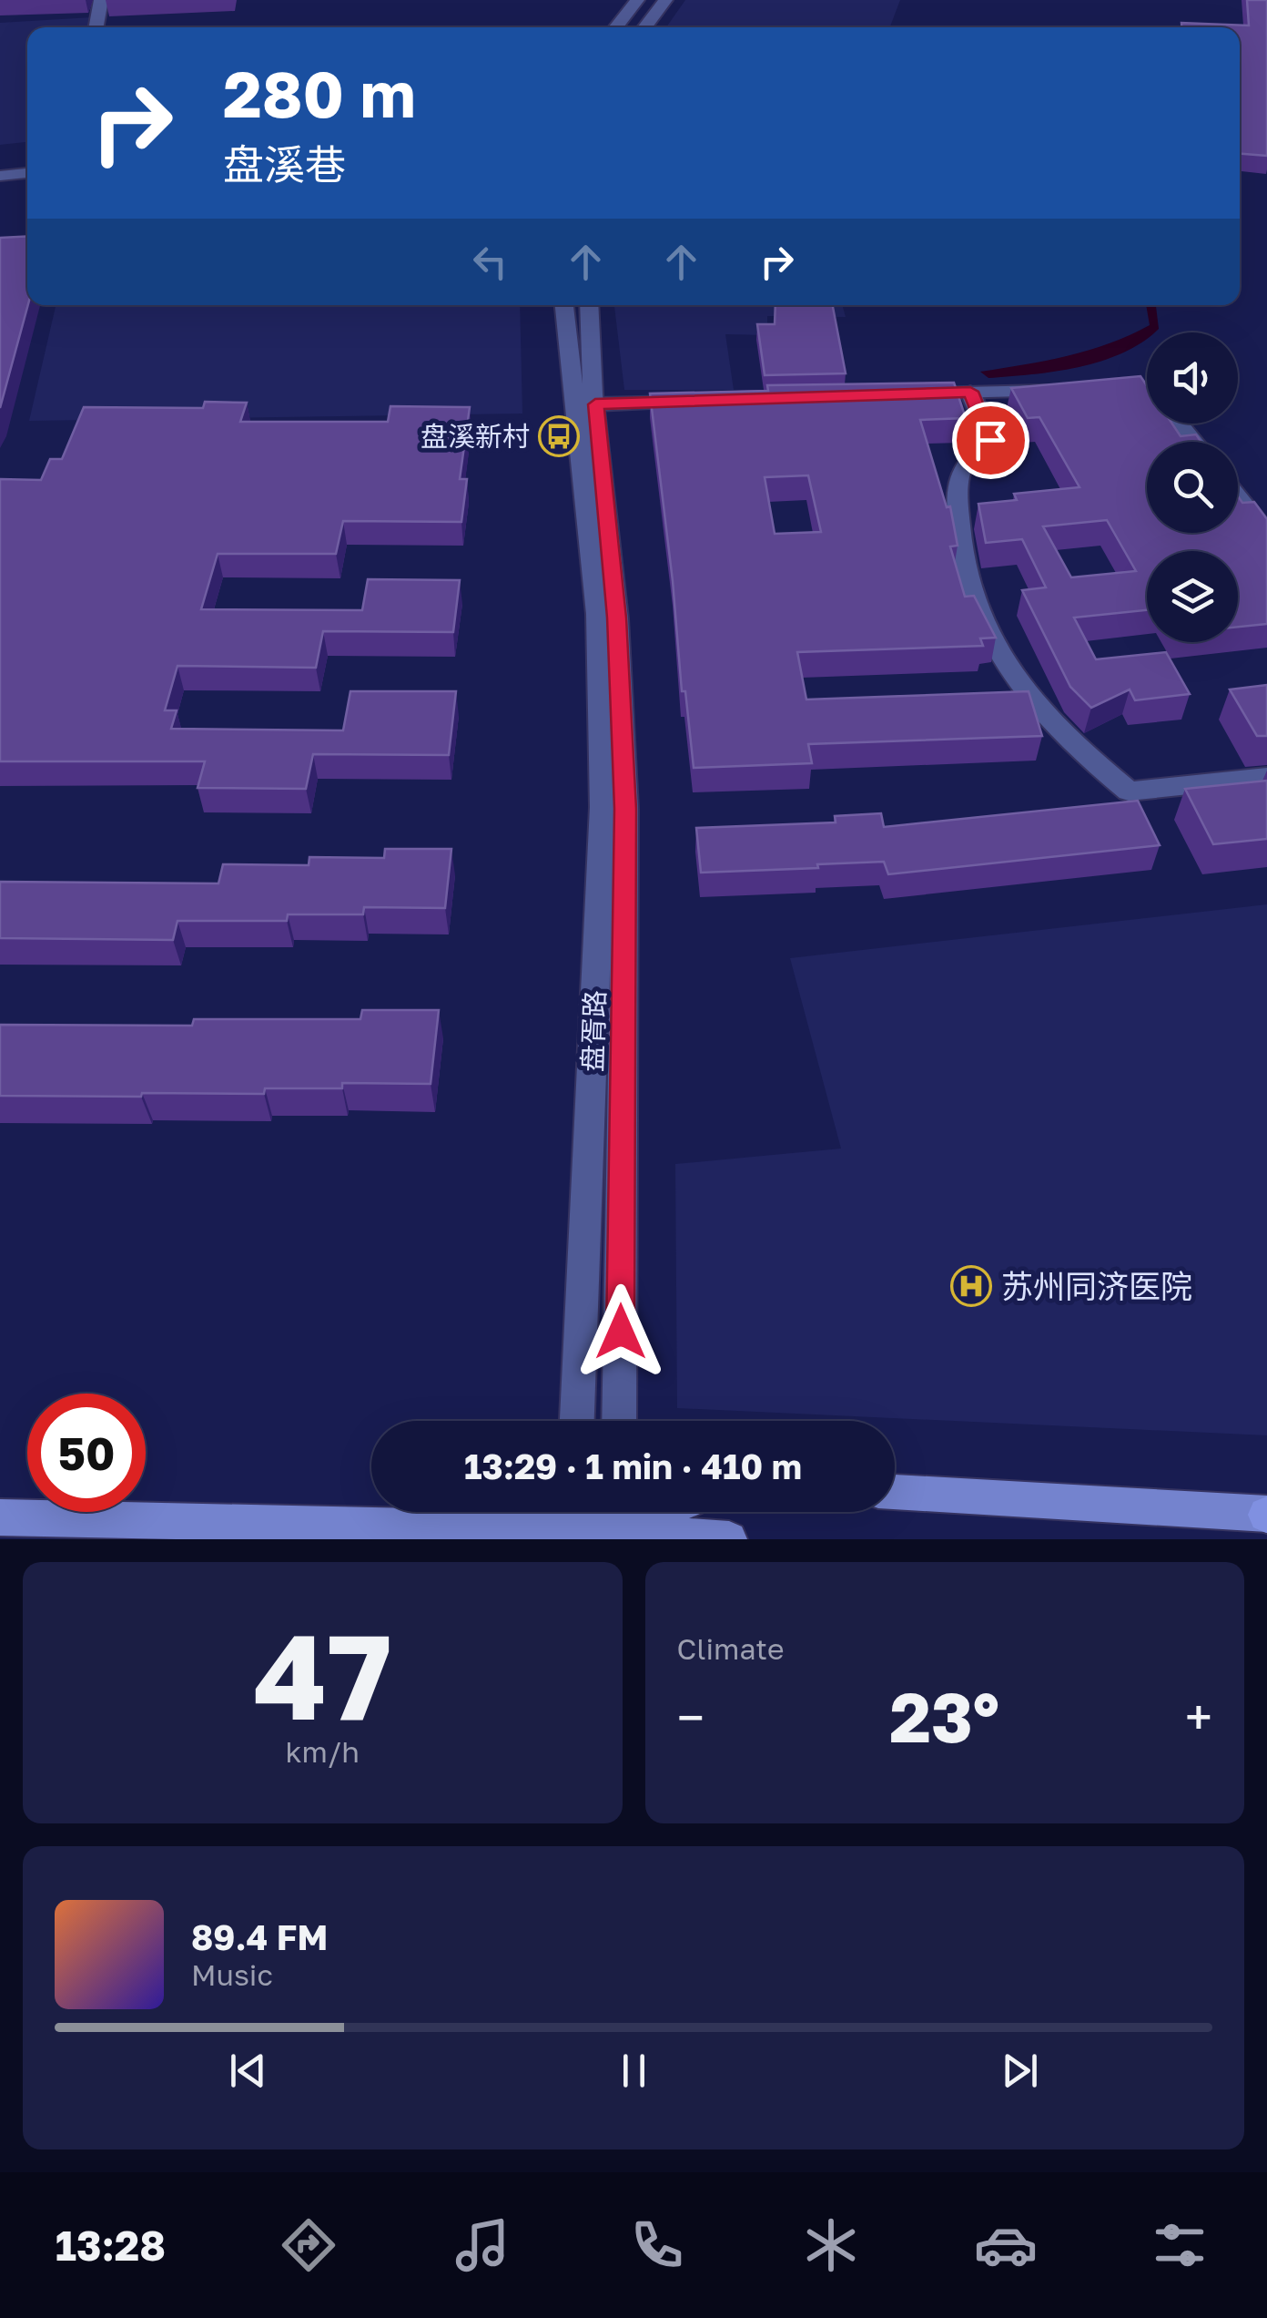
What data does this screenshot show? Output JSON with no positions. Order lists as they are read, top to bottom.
{
  "streets": {
    "main road": ["盘胥路"]
  },
  "places": {
    "bus stop": ["盘溪新村"],
    "hospital": ["苏州同济医院"]
  },
  "page": {
    "turn": ["280 m", "盘溪巷"],
    "limit": "50",
    "trip": "13:29 · 1 min · 410 m",
    "tile": [
      ["47", "km/h"],
      "Climate"
    ],
    "heat": ["−", "23°", "+"],
    "song": ["89.4 FM", "Music"],
    "tabs": "13:28"
  }
}
